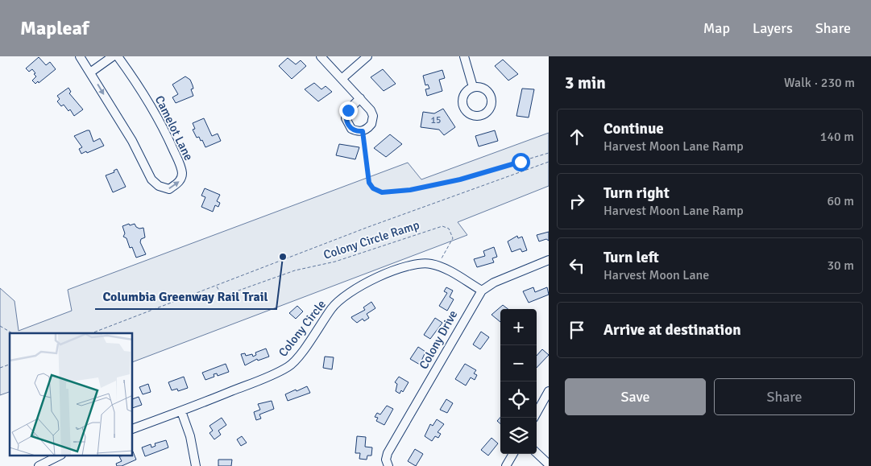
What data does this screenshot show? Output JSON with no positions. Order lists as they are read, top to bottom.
{
  "streets": {
    "street": ["Camelot Lane", "Colony Circle", "Colony Drive"],
    "path": ["Colony Circle Ramp"]
  },
  "crossings": [
    ["Colony Circle Ramp", "Colony Circle"],
    ["Colony Circle", "Colony Drive"]
  ],
  "places": ["Columbia Greenway Rail Trail"],
  "house_numbers": ["15"],
  "page": {
    "header": "Mapleaf",
    "nav": ["Map", "Layers", "Share"],
    "heading": ["3 min", "Walk · 230 m"],
    "list": [
      ["Continue", "Harvest Moon Lane Ramp", "140 m"],
      ["Turn right", "Harvest Moon Lane Ramp", "60 m"],
      ["Turn left", "Harvest Moon Lane", "30 m"],
      "Arrive at destination"
    ],
    "map_buttons": ["+", "−"],
    "buttons": ["Save", "Share"]
  }
}
